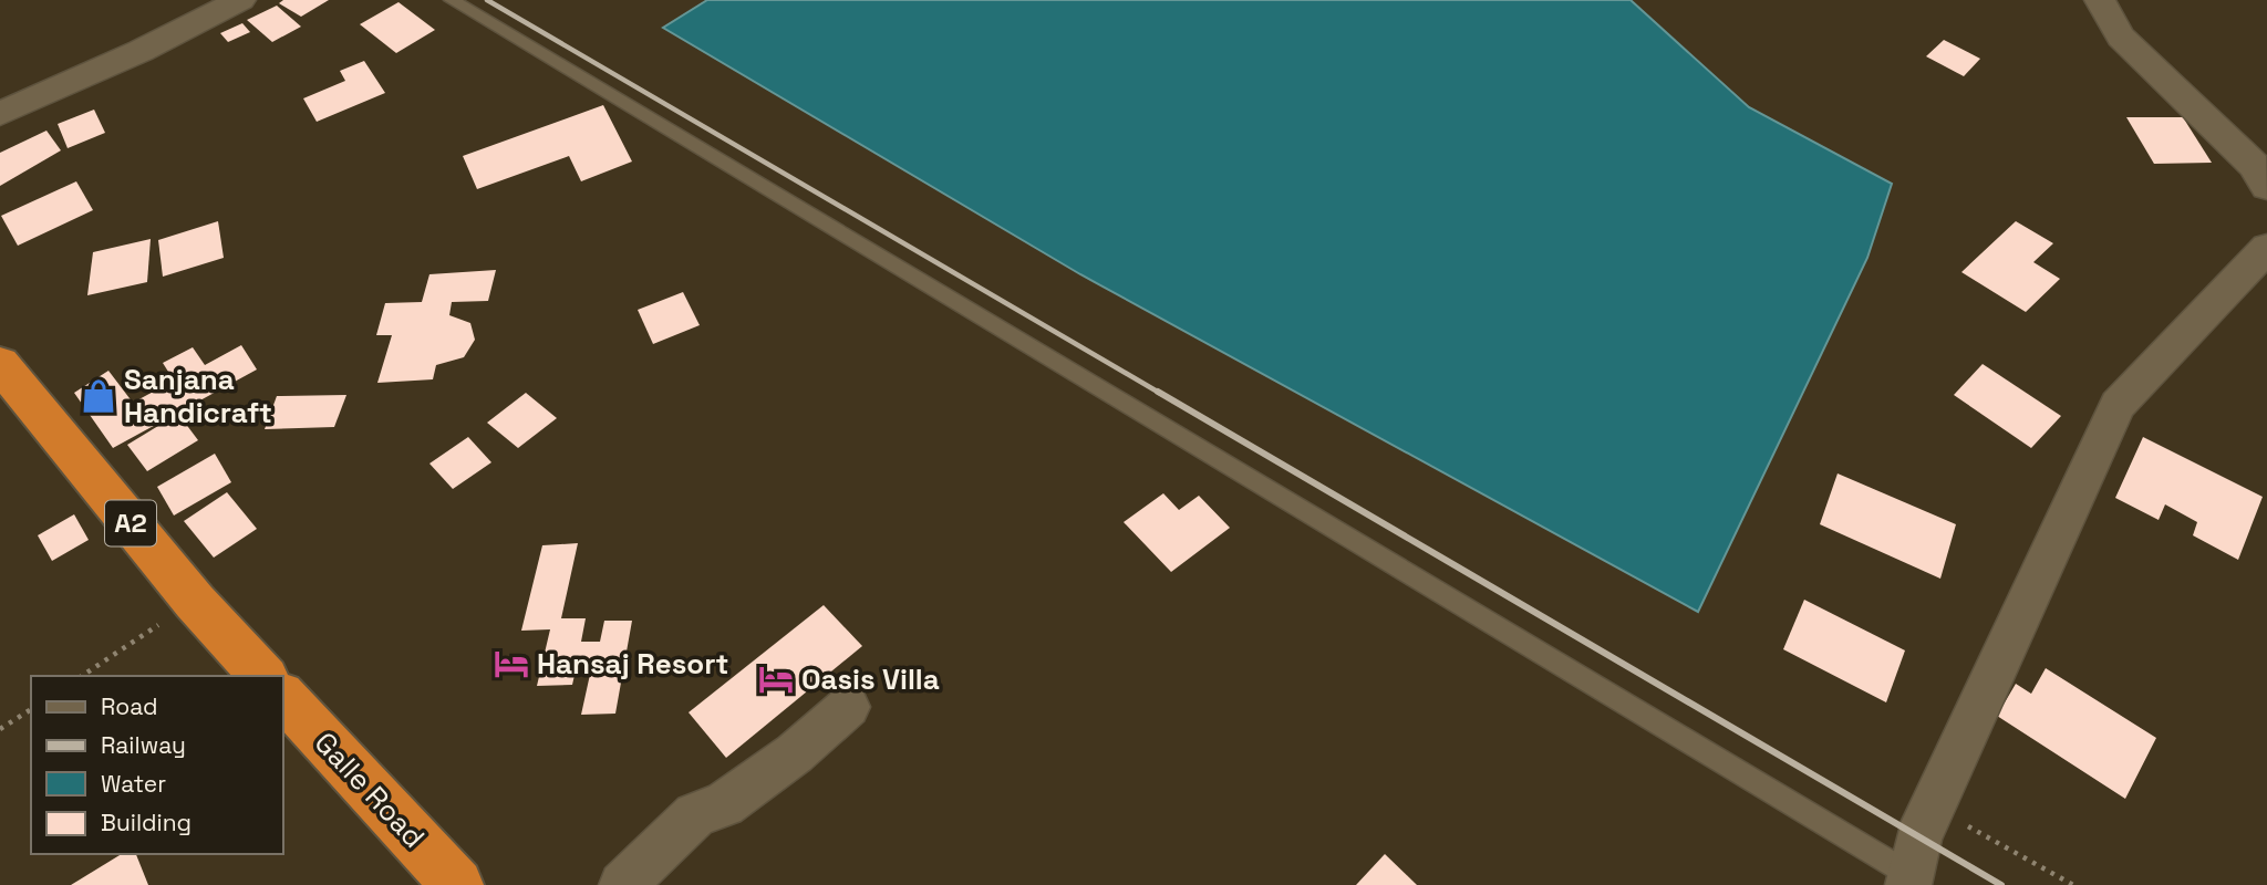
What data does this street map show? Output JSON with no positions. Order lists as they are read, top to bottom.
{
  "streets": {
    "highway": ["A2", "Galle Road"]
  },
  "places": {
    "shop": ["Sanjana Handicraft"],
    "hotel": ["Hansaj Resort", "Oasis Villa"]
  },
  "legend": [
    "Road",
    "Railway",
    "Water",
    "Building"
  ]
}
